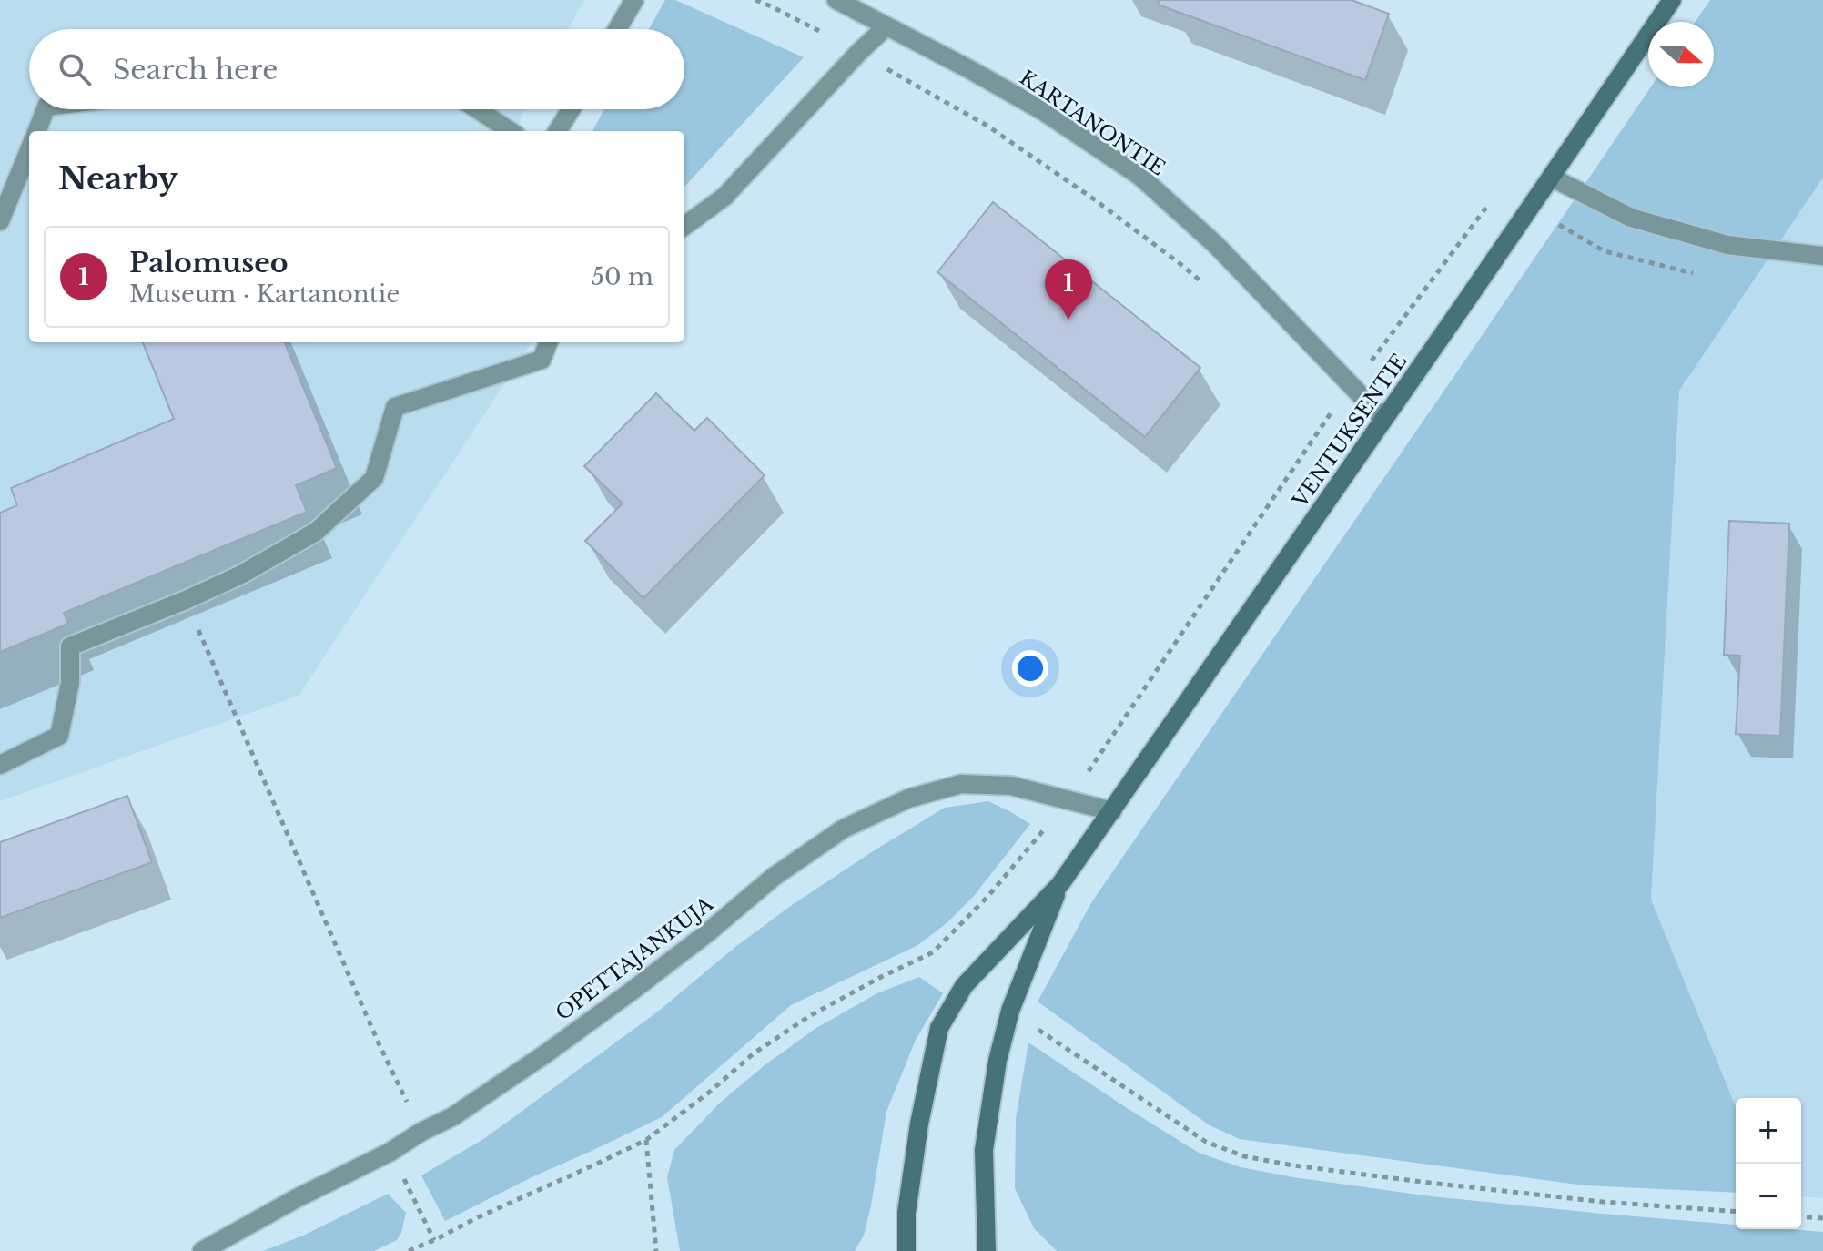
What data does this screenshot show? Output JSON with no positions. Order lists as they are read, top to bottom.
{
  "streets": {
    "main road": ["VENTUKSENTIE"],
    "street": ["KARTANONTIE", "OPETTAJANKUJA"]
  },
  "crossings": [
    ["KARTANONTIE", "VENTUKSENTIE"],
    ["VENTUKSENTIE", "OPETTAJANKUJA"]
  ],
  "north": "right",
  "page": {
    "search": "Search here",
    "heading": "Nearby",
    "list": [
      {
        "mark": "1",
        "name": "Palomuseo",
        "note": "Museum · Kartanontie",
        "value": "50 m"
      }
    ],
    "pins": "1",
    "map_buttons": ["+", "−"]
  }
}
